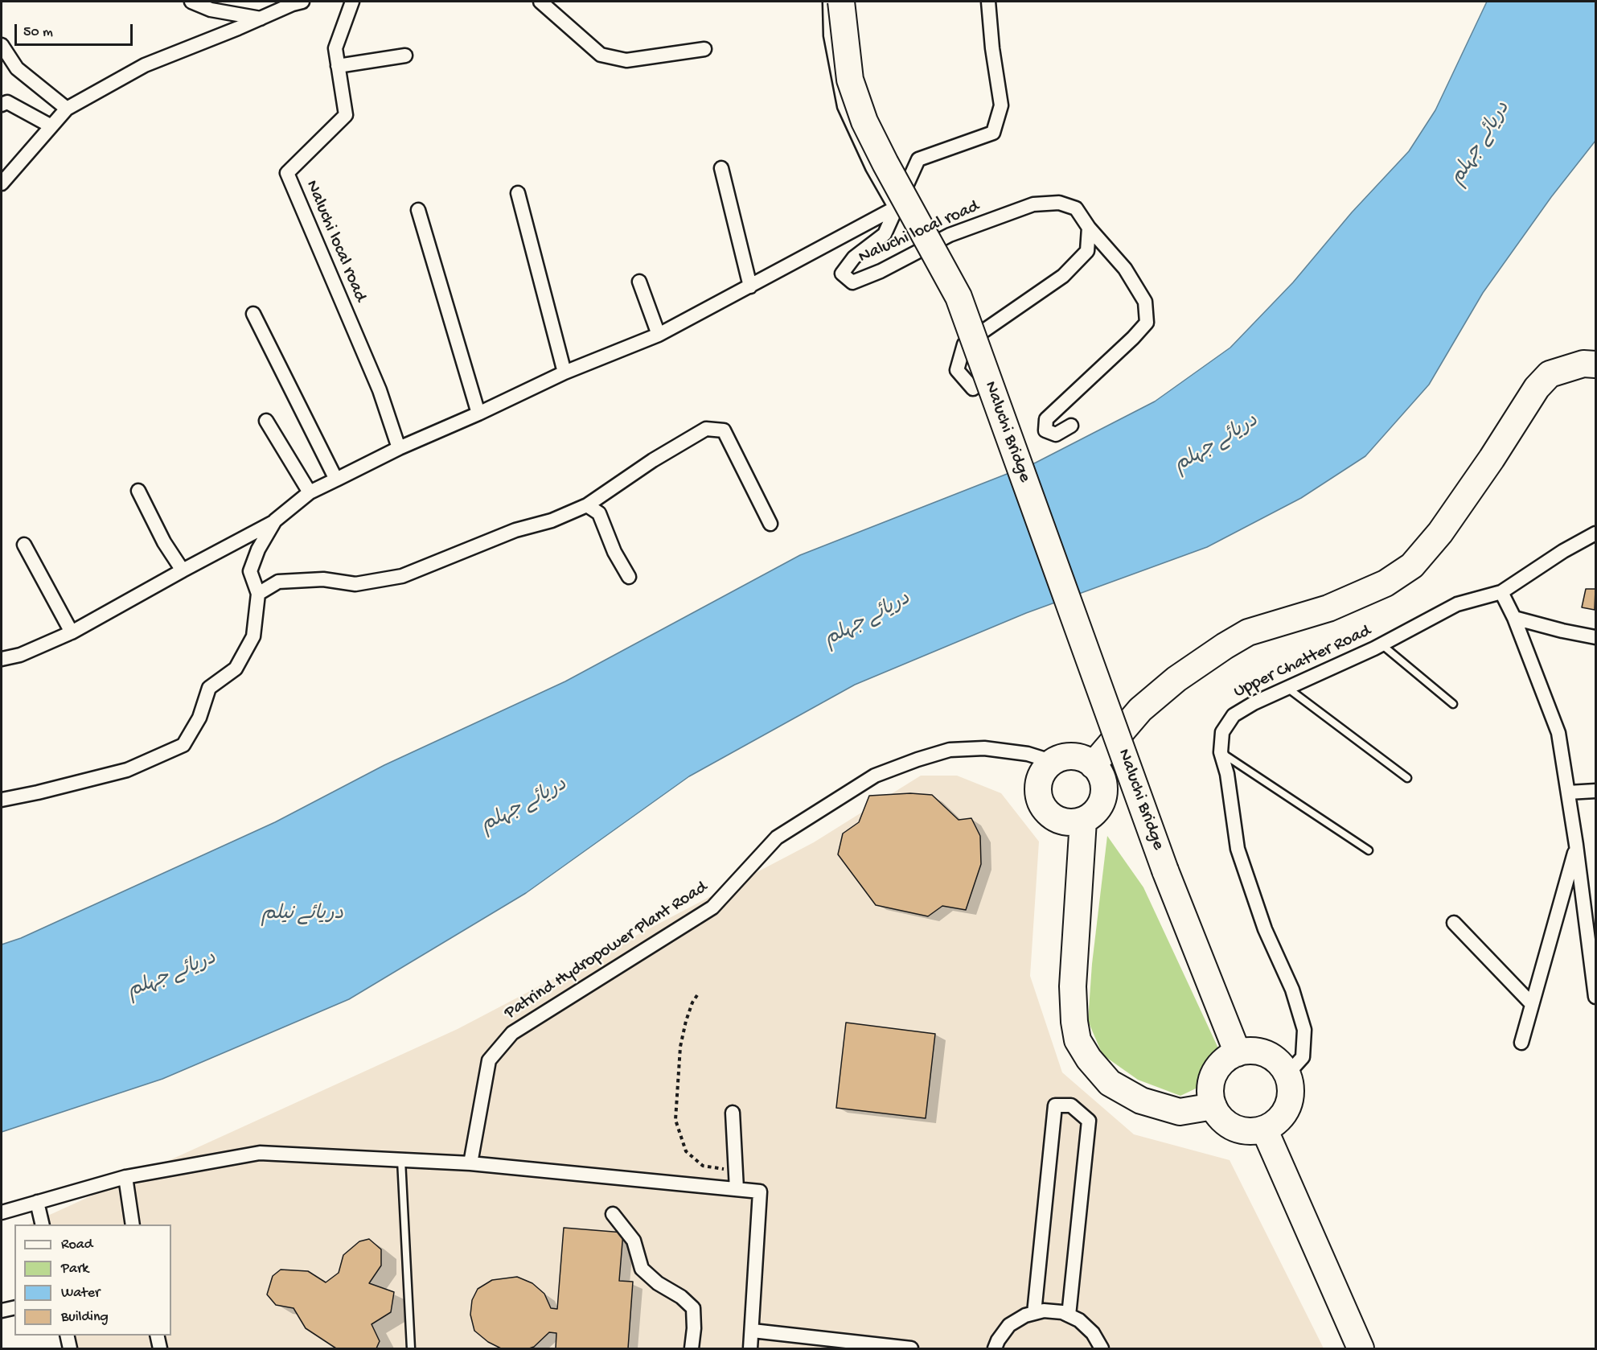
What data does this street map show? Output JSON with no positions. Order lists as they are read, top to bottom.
{
  "streets": {
    "highway": ["Naluchi Bridge"],
    "street": ["Naluchi local road", "Upper Chatter Road", "Patrind Hydropower Plant Road"]
  },
  "crossings": [
    ["Naluchi Bridge", "Upper Chatter Road"]
  ],
  "water": ["دریائے جہلم", "دریائے نیلم"],
  "legend": [
    "Road",
    "Park",
    "Water",
    "Building"
  ],
  "scale_bar": "50 m"
}
